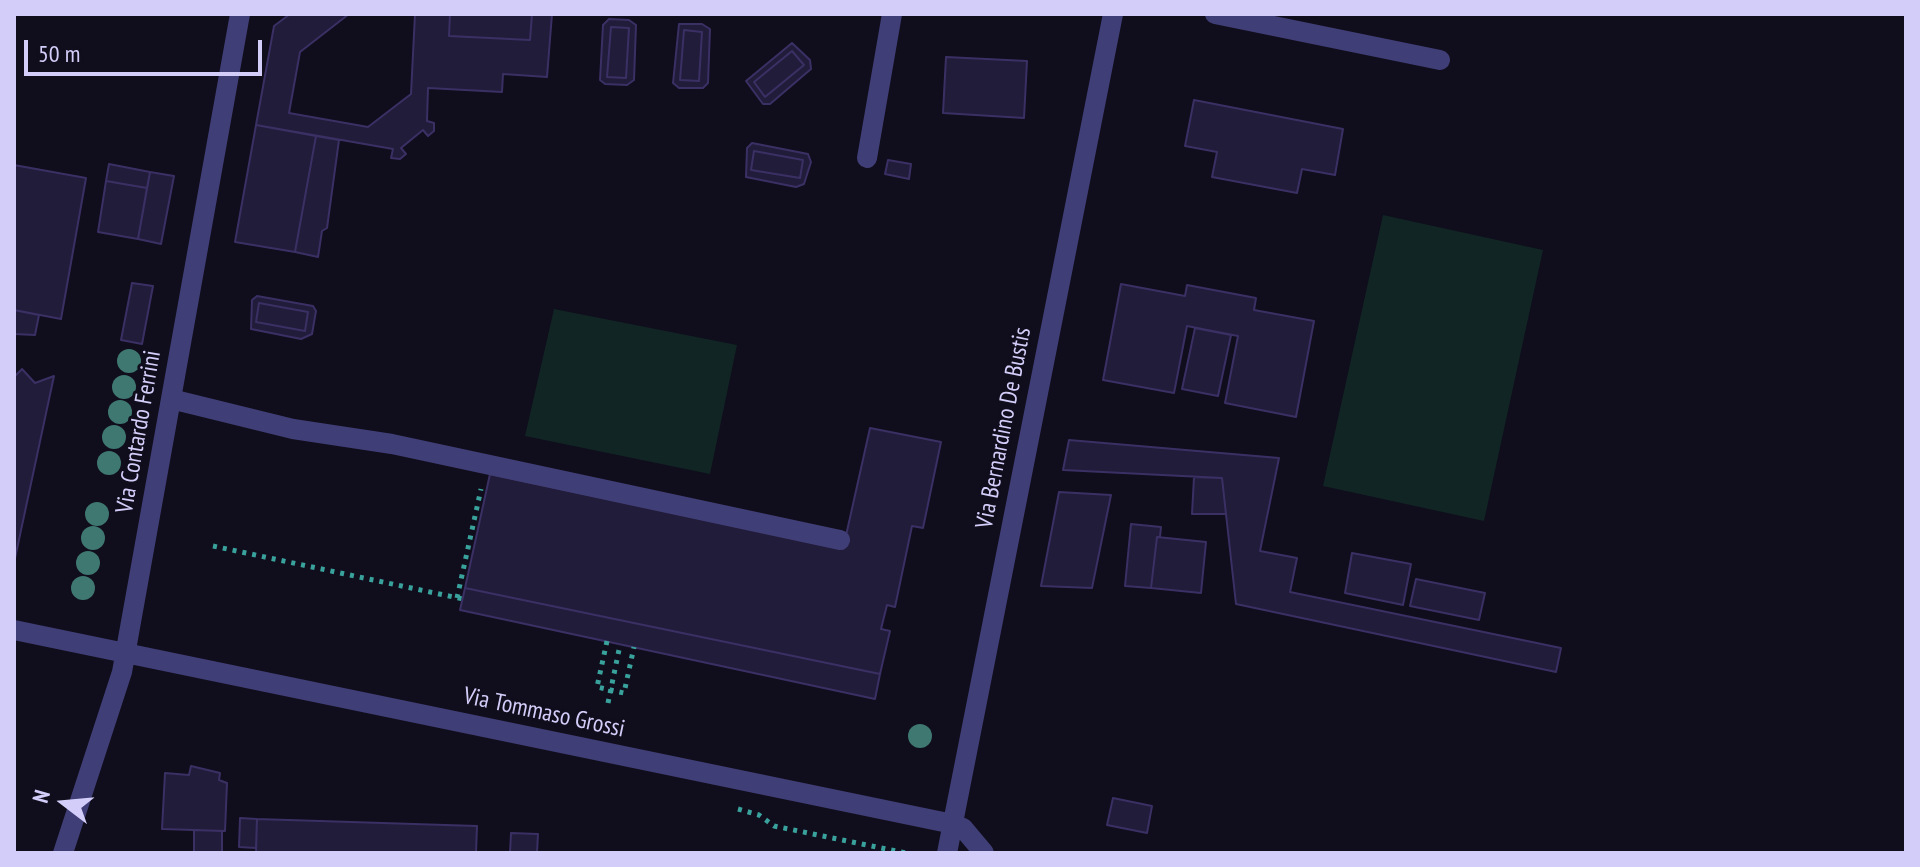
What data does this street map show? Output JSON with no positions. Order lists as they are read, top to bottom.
{
  "streets": {
    "street": ["Via Bernardino De Bustis", "Via Contardo Ferrini", "Via Tommaso Grossi"]
  },
  "crossings": [
    ["Via Bernardino De Bustis", "Via Tommaso Grossi"],
    ["Via Contardo Ferrini", "Via Tommaso Grossi"]
  ],
  "scale_bar": "50 m",
  "north": "left"
}
